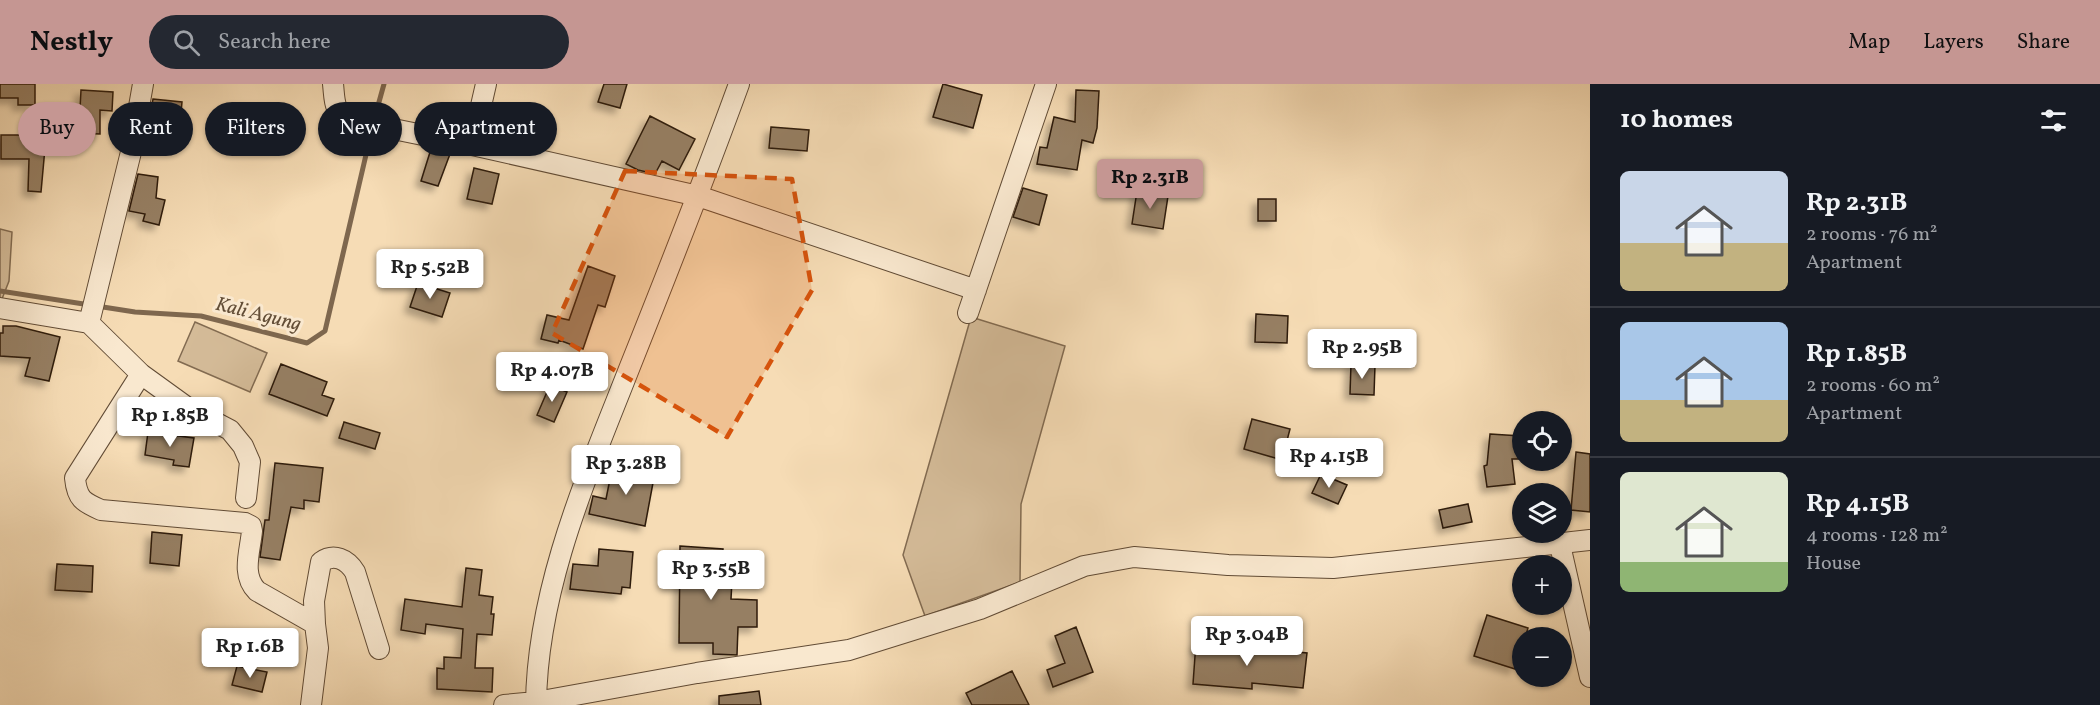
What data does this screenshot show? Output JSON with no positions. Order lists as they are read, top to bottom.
{
  "water": ["Kali Agung"],
  "page": {
    "header": "Nestly",
    "search": "Search here",
    "nav": ["Map", "Layers", "Share"],
    "heading": "10 homes",
    "chip": [
      "Buy",
      "Rent",
      "Filters",
      "New",
      "Apartment"
    ],
    "list": [
      {
        "name": "Rp 2.31B",
        "note": "2 rooms · 76 m² · Apartment"
      },
      {
        "name": "Rp 1.85B",
        "note": "2 rooms · 60 m² · Apartment"
      },
      {
        "name": "Rp 4.15B",
        "note": "4 rooms · 128 m² · House"
      }
    ],
    "price": [
      "Rp 2.31B",
      "Rp 5.52B",
      "Rp 2.95B",
      "Rp 4.07B",
      "Rp 1.85B",
      "Rp 4.15B",
      "Rp 3.28B",
      "Rp 3.55B",
      "Rp 3.04B",
      "Rp 1.6B"
    ],
    "map_buttons": ["+", "−"]
  }
}
